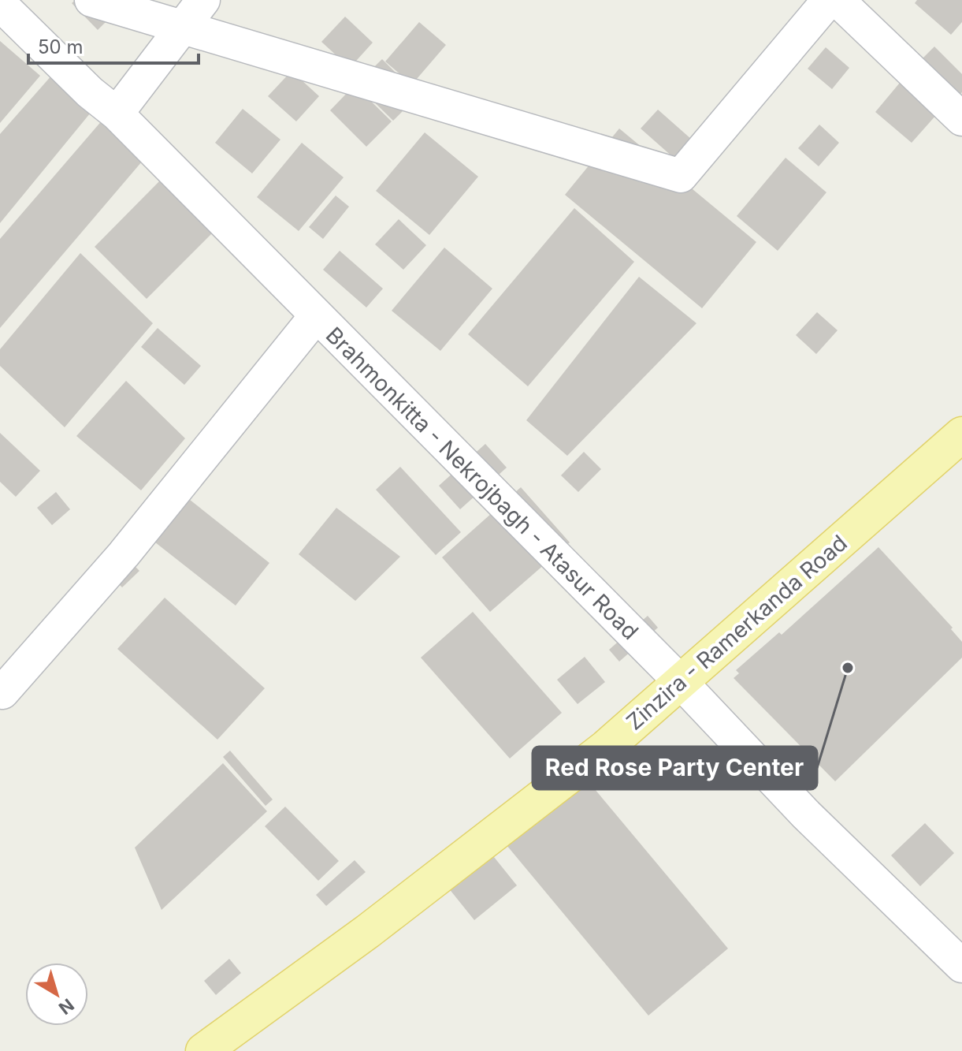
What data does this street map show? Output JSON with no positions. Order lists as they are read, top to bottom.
{
  "streets": {
    "main road": ["Zinzira - Ramerkanda Road"],
    "street": ["Brahmonkitta - Nekrojbagh - Atasur Road"]
  },
  "crossings": [
    ["Brahmonkitta - Nekrojbagh - Atasur Road", "Zinzira - Ramerkanda Road"]
  ],
  "places": ["Red Rose Party Center"],
  "scale_bar": "50 m",
  "north": "bottom right"
}
